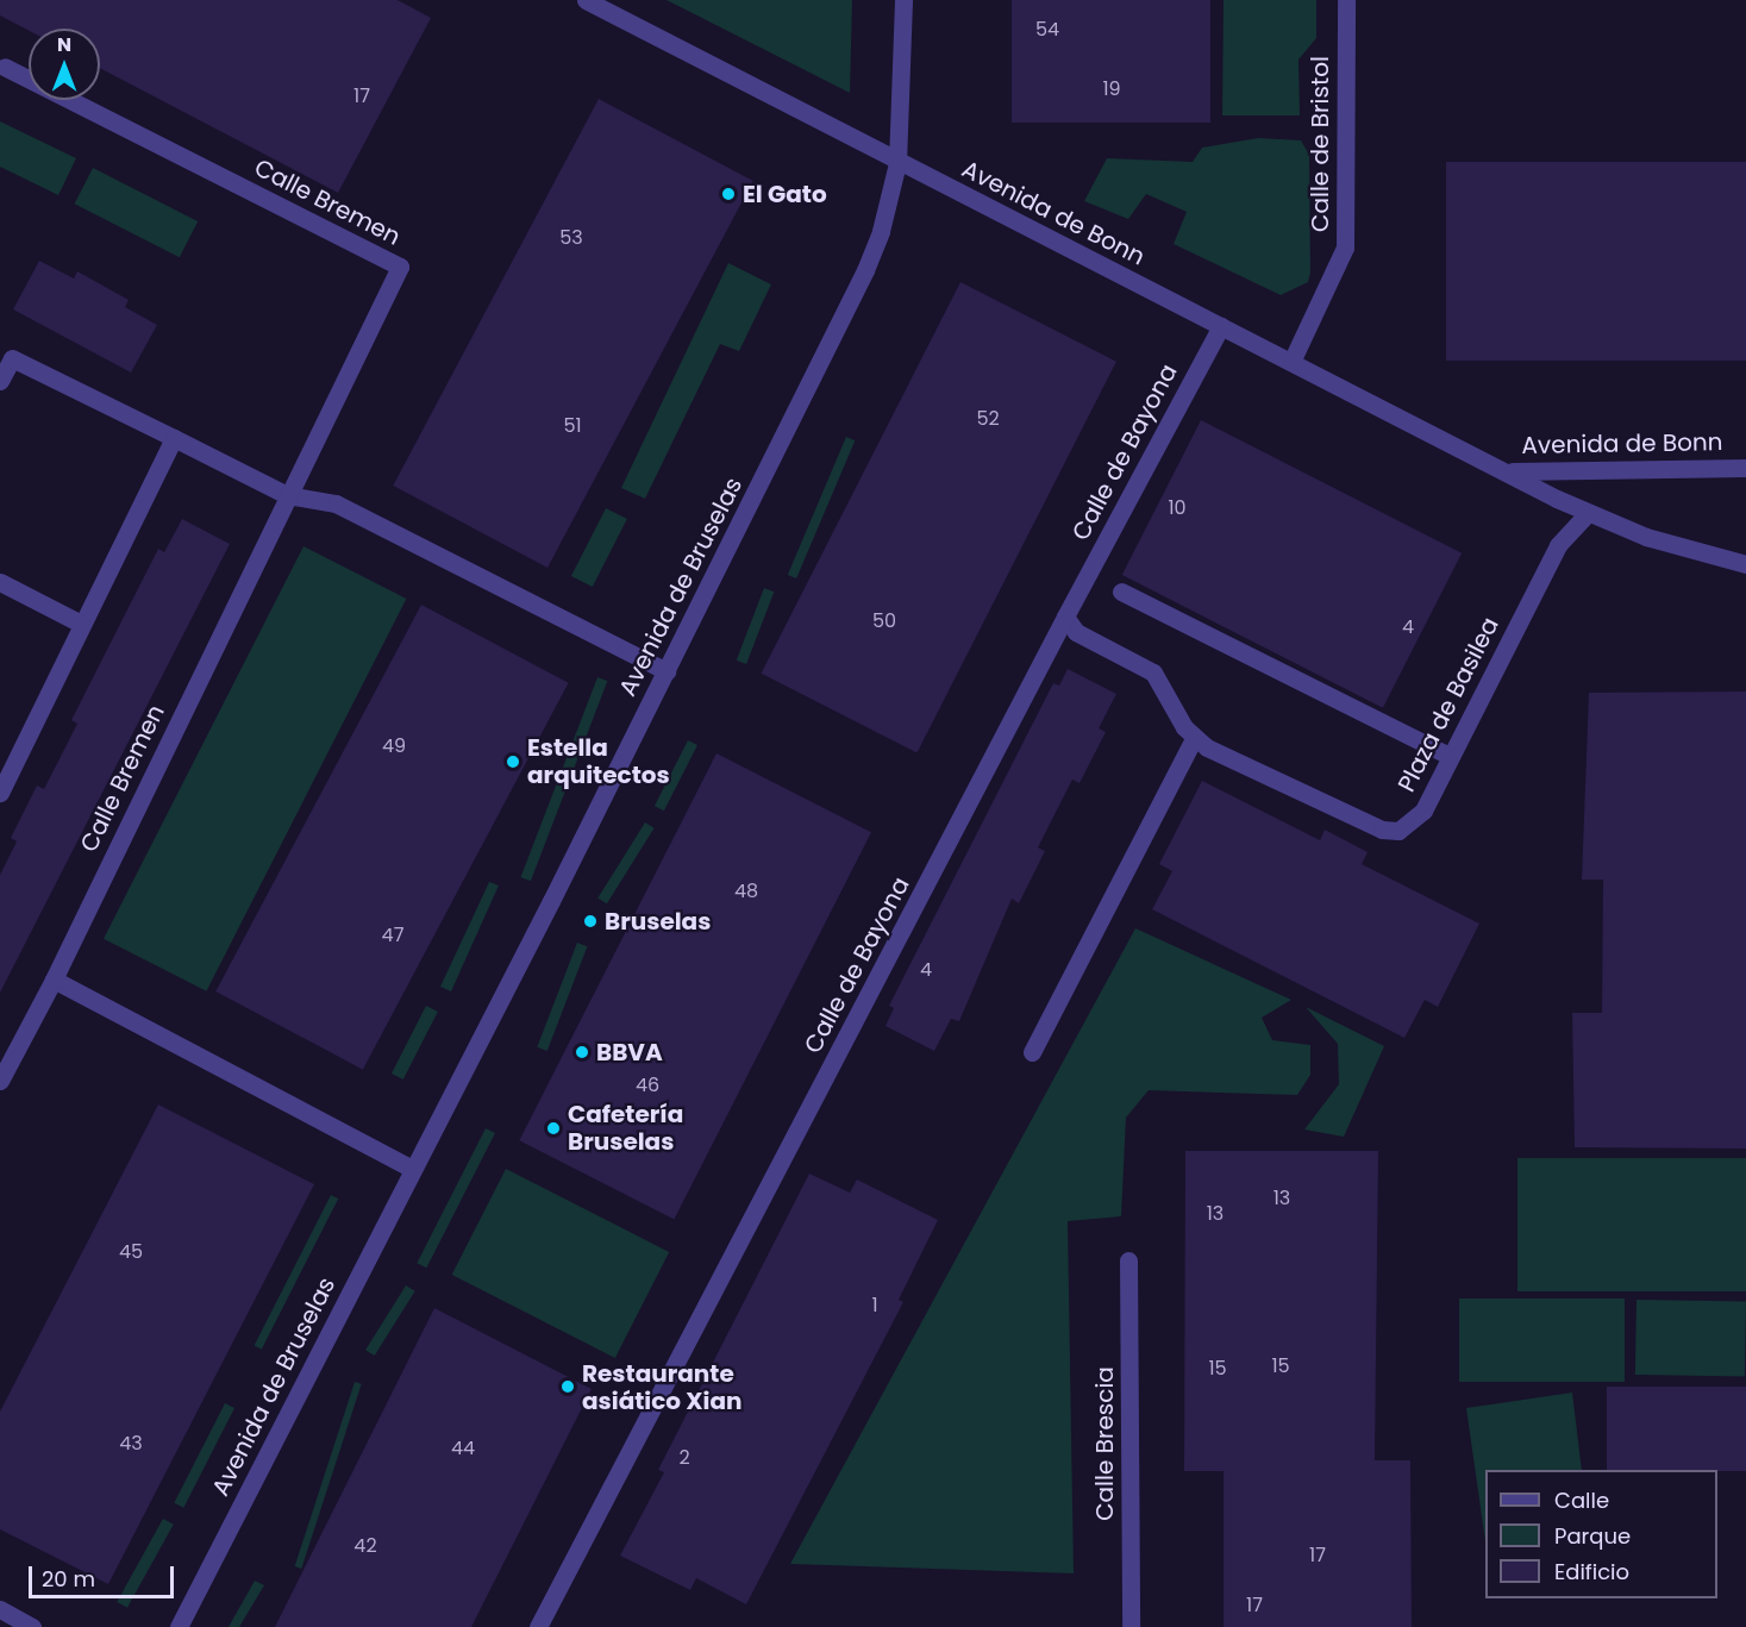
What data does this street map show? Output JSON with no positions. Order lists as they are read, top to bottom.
{
  "streets": {
    "street": [
      "Calle de Bristol",
      "Calle Bremen",
      "Avenida de Bonn",
      "Calle de Bayona",
      "Avenida de Bruselas",
      "Plaza de Basilea",
      "Calle Brescia"
    ]
  },
  "crossings": [
    ["Calle de Bristol", "Avenida de Bonn"],
    ["Avenida de Bonn", "Calle de Bayona"],
    ["Avenida de Bonn", "Avenida de Bruselas"],
    ["Avenida de Bonn", "Plaza de Basilea"]
  ],
  "places": [
    "El Gato",
    "Estella arquitectos",
    "Bruselas",
    "BBVA",
    "Cafetería Bruselas",
    "Restaurante asiático Xian"
  ],
  "house_numbers": [
    "54",
    "19",
    "17",
    "53",
    "52",
    "51",
    "10",
    "50",
    "4",
    "49",
    "48",
    "47",
    "4",
    "46",
    "13",
    "13",
    "45",
    "1",
    "15",
    "15",
    "43",
    "44",
    "2",
    "42",
    "17",
    "17"
  ],
  "legend": ["Calle", "Parque", "Edificio"],
  "scale_bar": "20 m",
  "north": "top"
}
